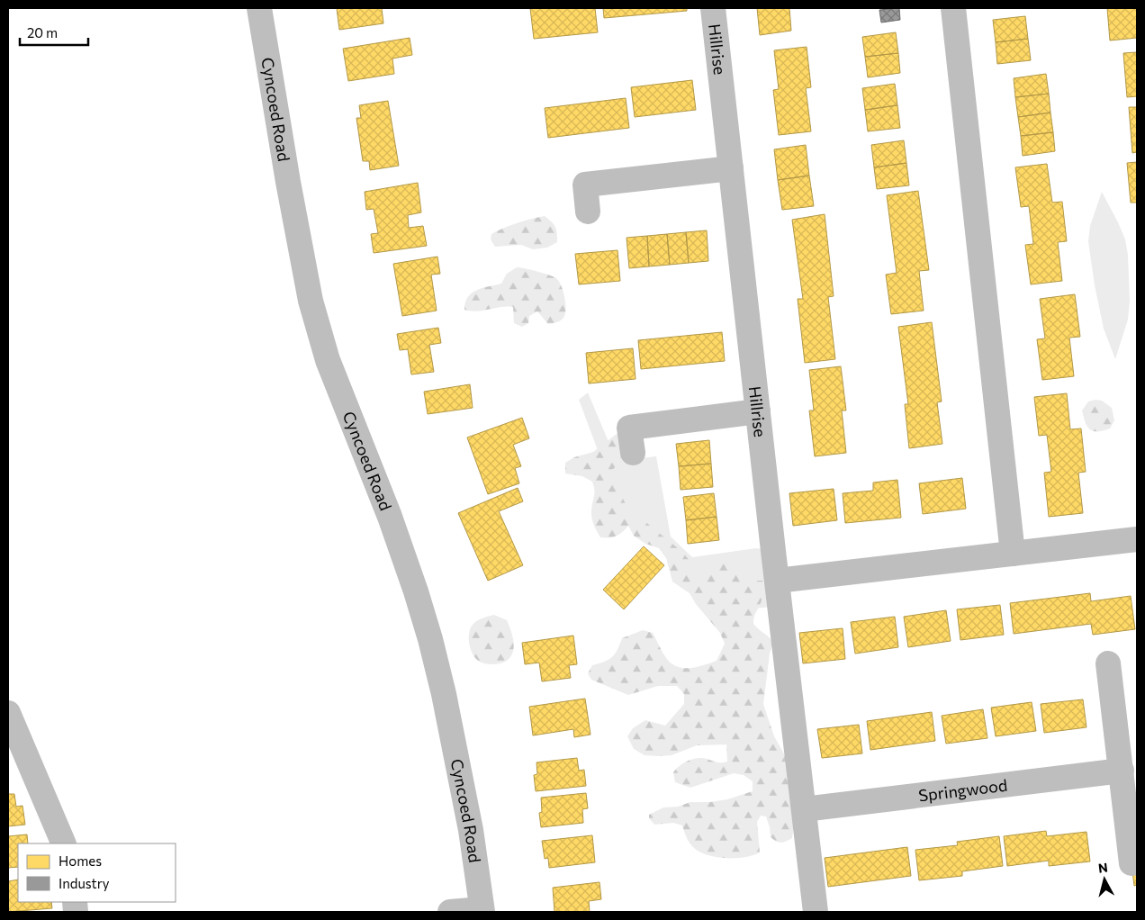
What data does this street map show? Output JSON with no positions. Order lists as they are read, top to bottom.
{
  "streets": {
    "street": ["Hillrise", "Cyncoed Road", "Springwood"]
  },
  "legend": ["Homes", "Industry"],
  "scale_bar": "20 m",
  "north": "top"
}
